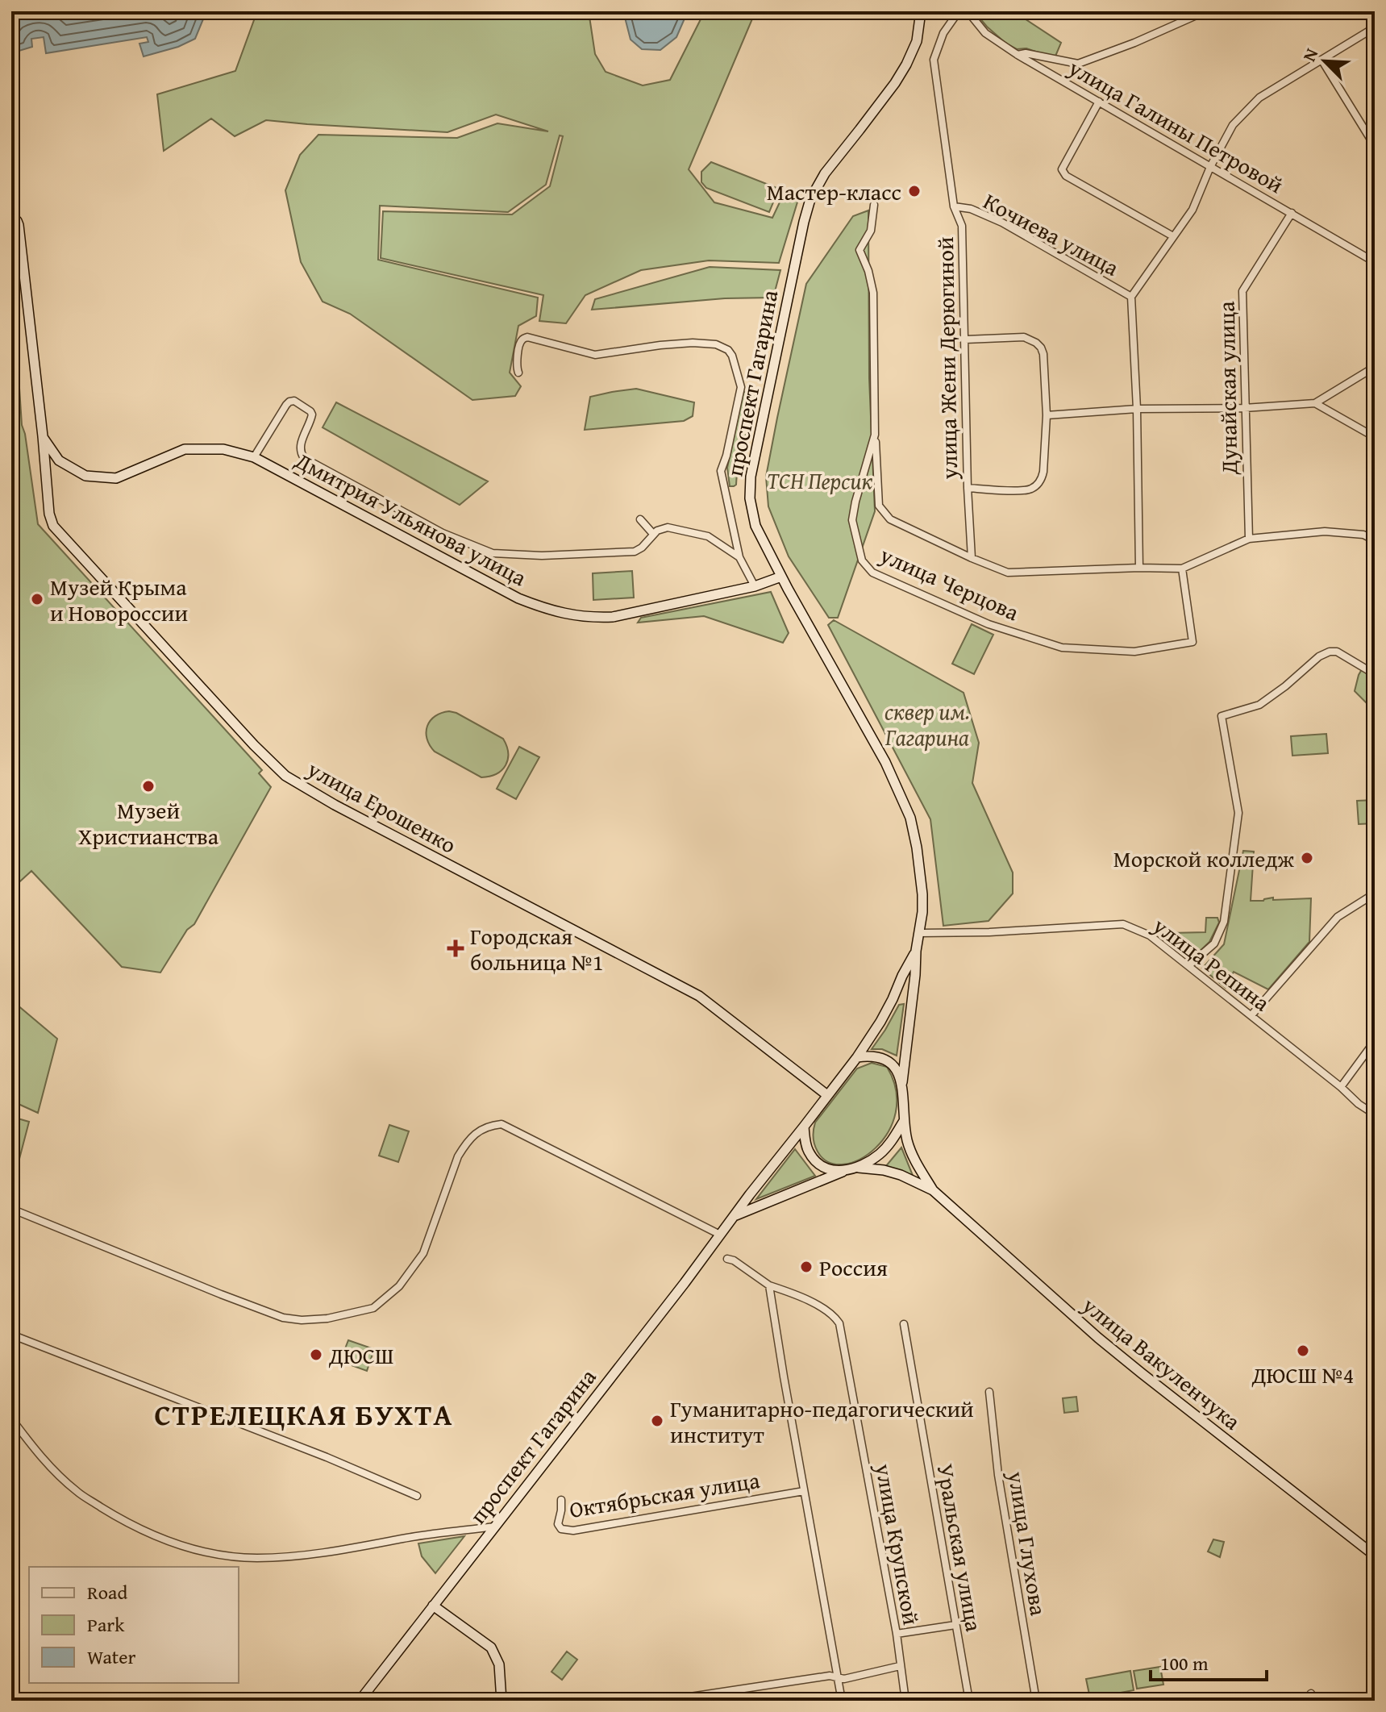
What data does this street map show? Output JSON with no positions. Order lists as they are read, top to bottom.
{
  "streets": {
    "main road": [
      "проспект Гагарина",
      "Дмитрия Ульянова улица",
      "улица Ерошенко",
      "улица Вакуленчука"
    ],
    "street": [
      "улица Галины Петровой",
      "Кочиева улица",
      "улица Жени Дерюгиной",
      "Дунайская улица",
      "улица Черцова",
      "улица Репина",
      "Октябрьская улица",
      "улица Глухова",
      "улица Крупской",
      "Уральская улица"
    ]
  },
  "crossings": [
    ["улица Галины Петровой", "Дунайская улица"],
    ["Кочиева улица", "улица Жени Дерюгиной"],
    ["проспект Гагарина", "Дмитрия Ульянова улица"],
    ["проспект Гагарина", "улица Ерошенко"],
    ["проспект Гагарина", "улица Репина"],
    ["проспект Гагарина", "улица Вакуленчука"],
    ["Дмитрия Ульянова улица", "улица Ерошенко"],
    ["улица Ерошенко", "улица Вакуленчука"]
  ],
  "districts": ["СТРЕЛЕЦКАЯ БУХТА"],
  "parks": ["ТСН Персик", "сквер им. Гагарина"],
  "places": {
    "other": [
      "Мастер-класс",
      "Музей Крыма и Новороссии",
      "Музей Христианства",
      "Морской колледж",
      "Россия",
      "ДЮСШ №4",
      "ДЮСШ",
      "Гуманитарно-педагогический институт"
    ],
    "health": ["Городская больница №1"]
  },
  "legend": ["Road", "Park", "Water"],
  "scale_bar": "100 m",
  "north": "top left"
}
